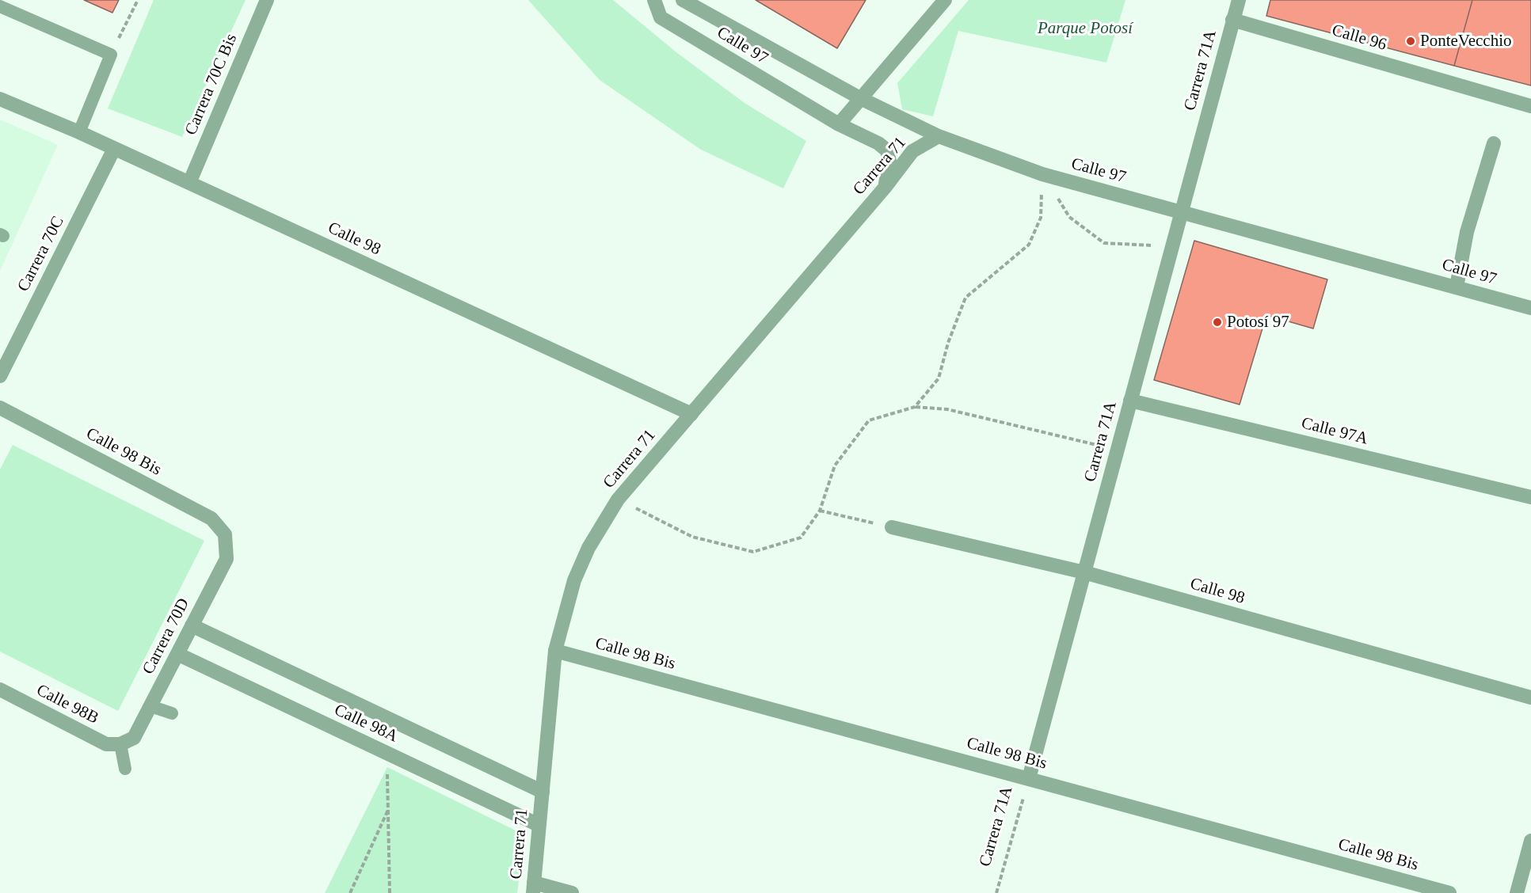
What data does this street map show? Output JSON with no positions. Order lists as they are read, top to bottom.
{
  "streets": {
    "street": [
      "Calle 96",
      "Calle 97",
      "Carrera 71A",
      "Carrera 70C Bis",
      "Carrera 71",
      "Calle 98",
      "Carrera 70C",
      "Calle 97A",
      "Calle 98 Bis",
      "Carrera 70D",
      "Calle 98B",
      "Calle 98A"
    ]
  },
  "crossings": [
    ["Calle 96", "Carrera 71A"],
    ["Calle 97", "Carrera 71A"],
    ["Calle 97", "Carrera 71"],
    ["Carrera 71A", "Calle 98"],
    ["Carrera 71A", "Calle 97A"],
    ["Carrera 71A", "Calle 98 Bis"],
    ["Carrera 70C Bis", "Calle 98"],
    ["Carrera 71", "Calle 98"],
    ["Carrera 71", "Calle 98 Bis"],
    ["Carrera 71", "Calle 98A"],
    ["Calle 98", "Carrera 70C"],
    ["Calle 98 Bis", "Carrera 70D"],
    ["Carrera 70D", "Calle 98B"],
    ["Carrera 70D", "Calle 98A"]
  ],
  "parks": ["Parque Potosí"],
  "places": ["PonteVecchio", "Potosí 97"]
}
